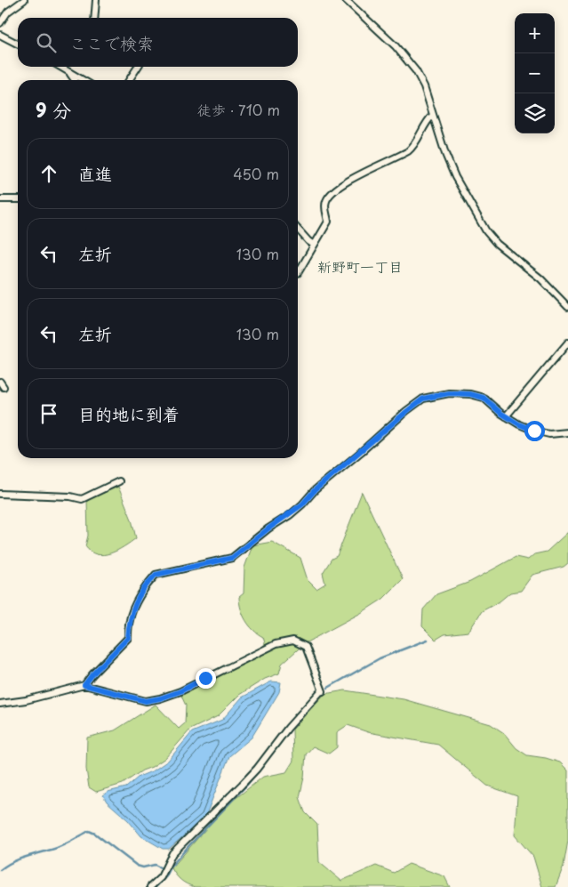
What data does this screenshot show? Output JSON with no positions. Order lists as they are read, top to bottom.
{
  "districts": ["新野町一丁目"],
  "page": {
    "map_buttons": ["+", "−"],
    "search": "ここで検索",
    "heading": ["9 分", "徒歩 · 710 m"],
    "list": [
      ["直進", "450 m"],
      ["左折", "130 m"],
      ["左折", "130 m"],
      "目的地に到着"
    ]
  }
}
